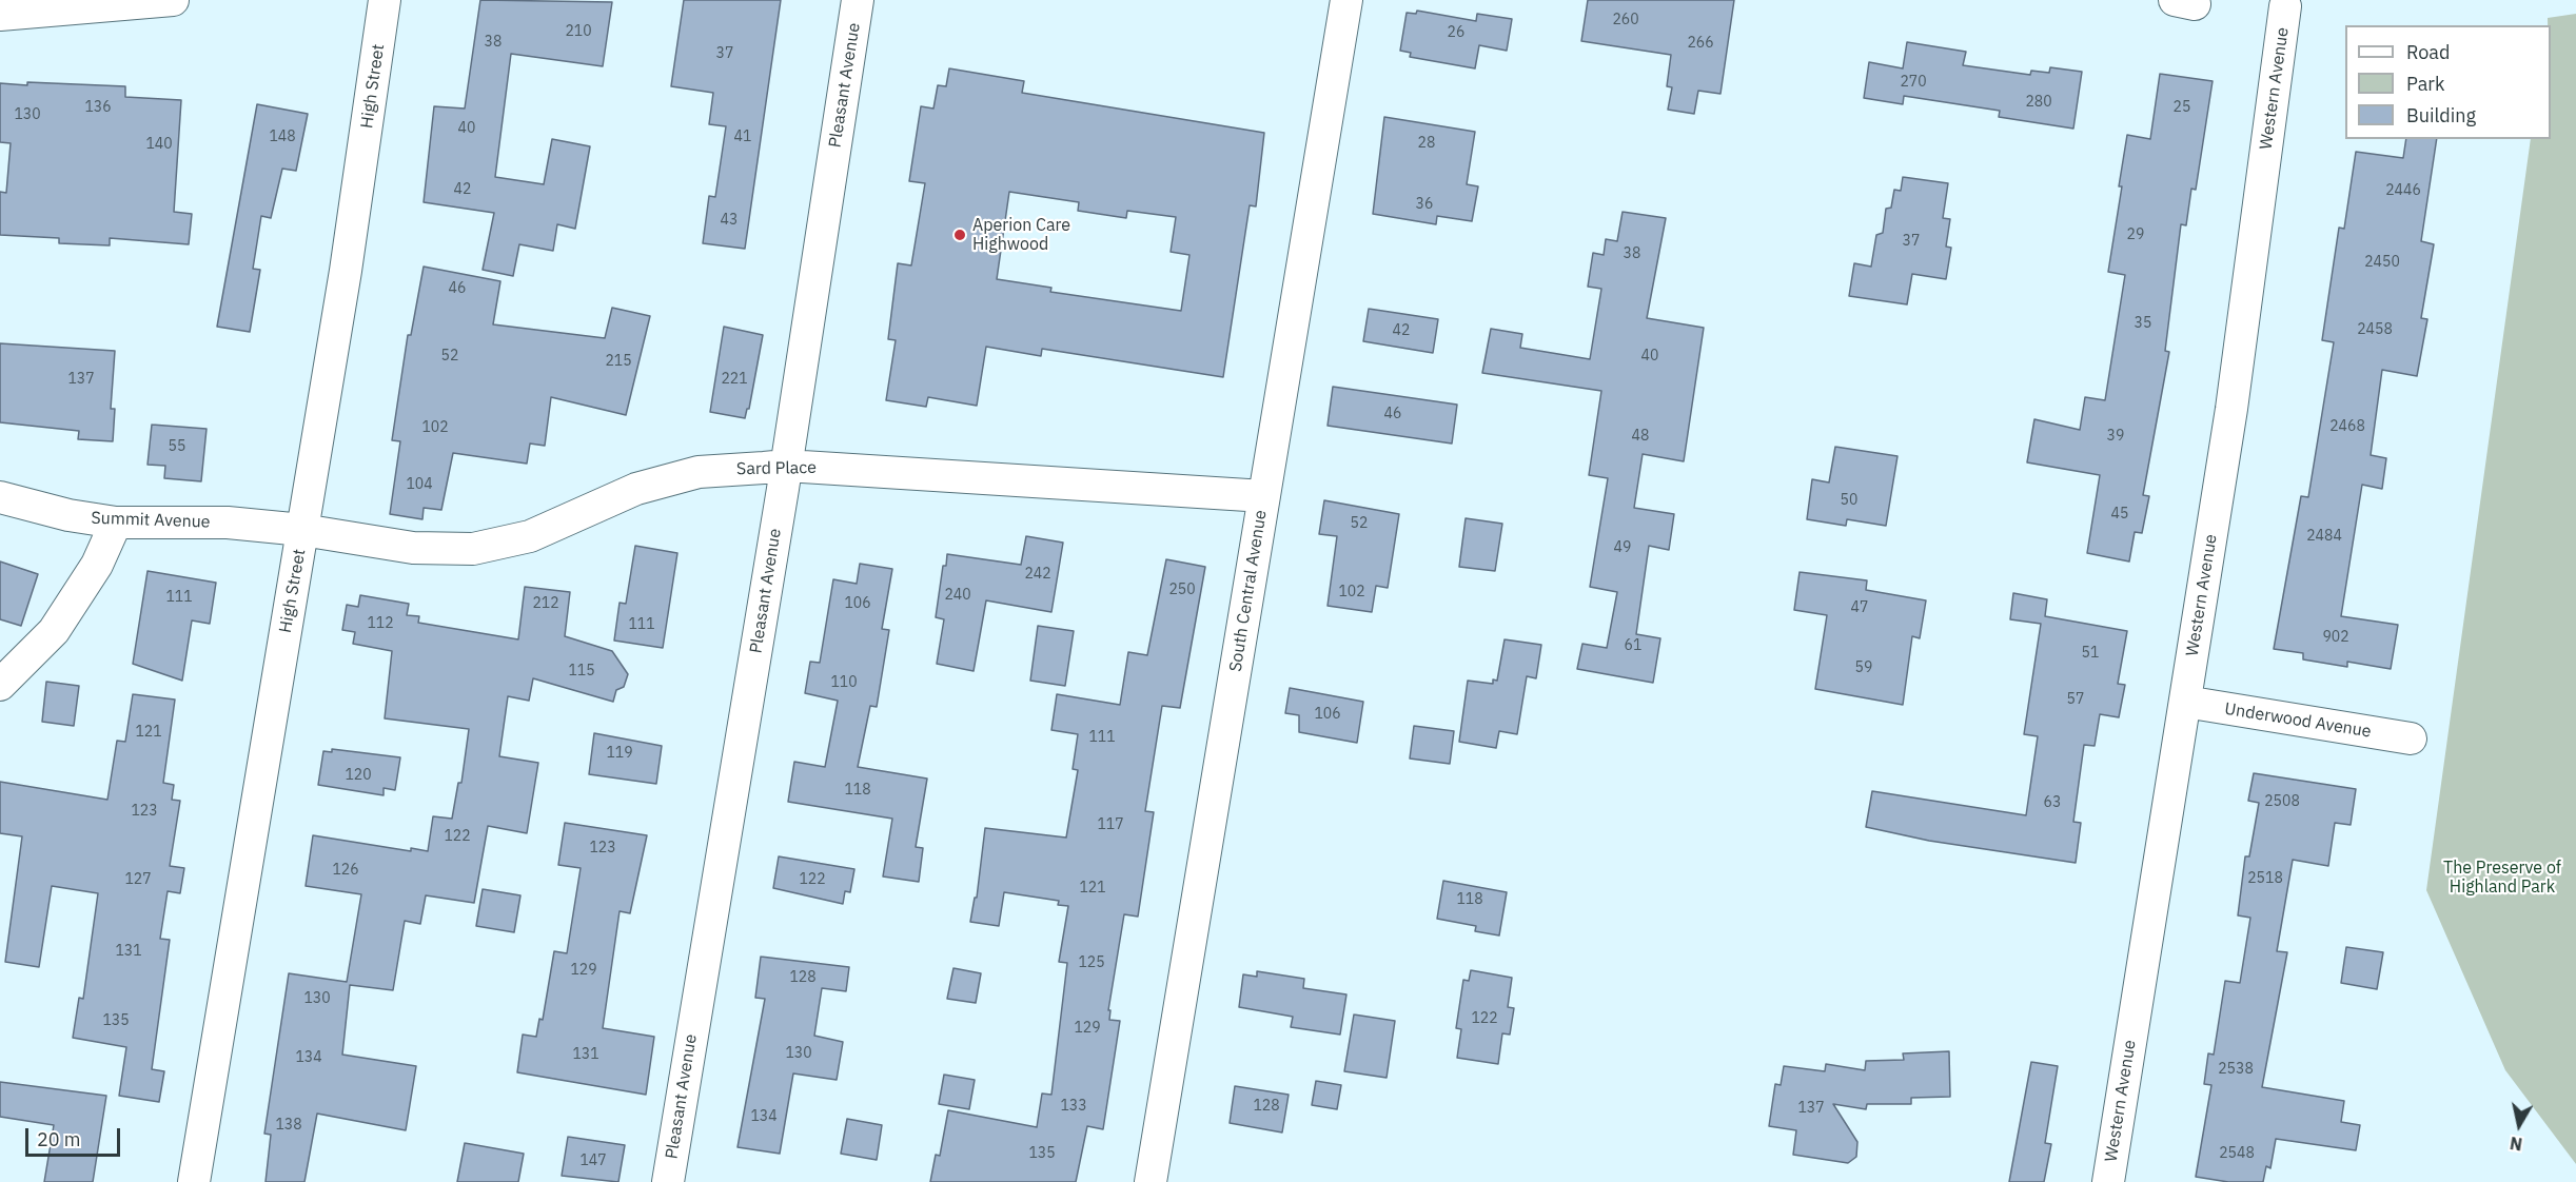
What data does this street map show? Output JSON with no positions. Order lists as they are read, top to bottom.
{
  "streets": {
    "street": [
      "Pleasant Avenue",
      "High Street",
      "Western Avenue",
      "Sard Place",
      "Summit Avenue",
      "South Central Avenue",
      "Underwood Avenue"
    ]
  },
  "crossings": [
    ["Pleasant Avenue", "Sard Place"],
    ["High Street", "Sard Place"],
    ["High Street", "Summit Avenue"],
    ["Western Avenue", "Underwood Avenue"],
    ["Sard Place", "Summit Avenue"],
    ["Sard Place", "South Central Avenue"]
  ],
  "parks": ["The Preserve of Highland Park"],
  "places": ["Aperion Care Highwood"],
  "house_numbers": [
    "260",
    "210",
    "26",
    "38",
    "266",
    "37",
    "270",
    "280",
    "136",
    "25",
    "130",
    "40",
    "148",
    "41",
    "28",
    "140",
    "42",
    "2446",
    "36",
    "43",
    "29",
    "37",
    "38",
    "2450",
    "46",
    "35",
    "2458",
    "42",
    "52",
    "40",
    "215",
    "137",
    "221",
    "46",
    "2468",
    "102",
    "48",
    "39",
    "55",
    "104",
    "50",
    "45",
    "52",
    "2484",
    "49",
    "242",
    "250",
    "102",
    "240",
    "111",
    "212",
    "106",
    "47",
    "112",
    "111",
    "902",
    "61",
    "51",
    "59",
    "115",
    "110",
    "57",
    "106",
    "121",
    "111",
    "119",
    "120",
    "118",
    "2508",
    "63",
    "123",
    "117",
    "122",
    "123",
    "126",
    "2518",
    "127",
    "122",
    "121",
    "118",
    "131",
    "125",
    "129",
    "128",
    "130",
    "122",
    "135",
    "129",
    "130",
    "131",
    "134",
    "2538",
    "133",
    "128",
    "137",
    "134",
    "138",
    "135",
    "2548",
    "147"
  ],
  "legend": ["Road", "Park", "Building"],
  "scale_bar": "20 m",
  "north": "bottom"
}
